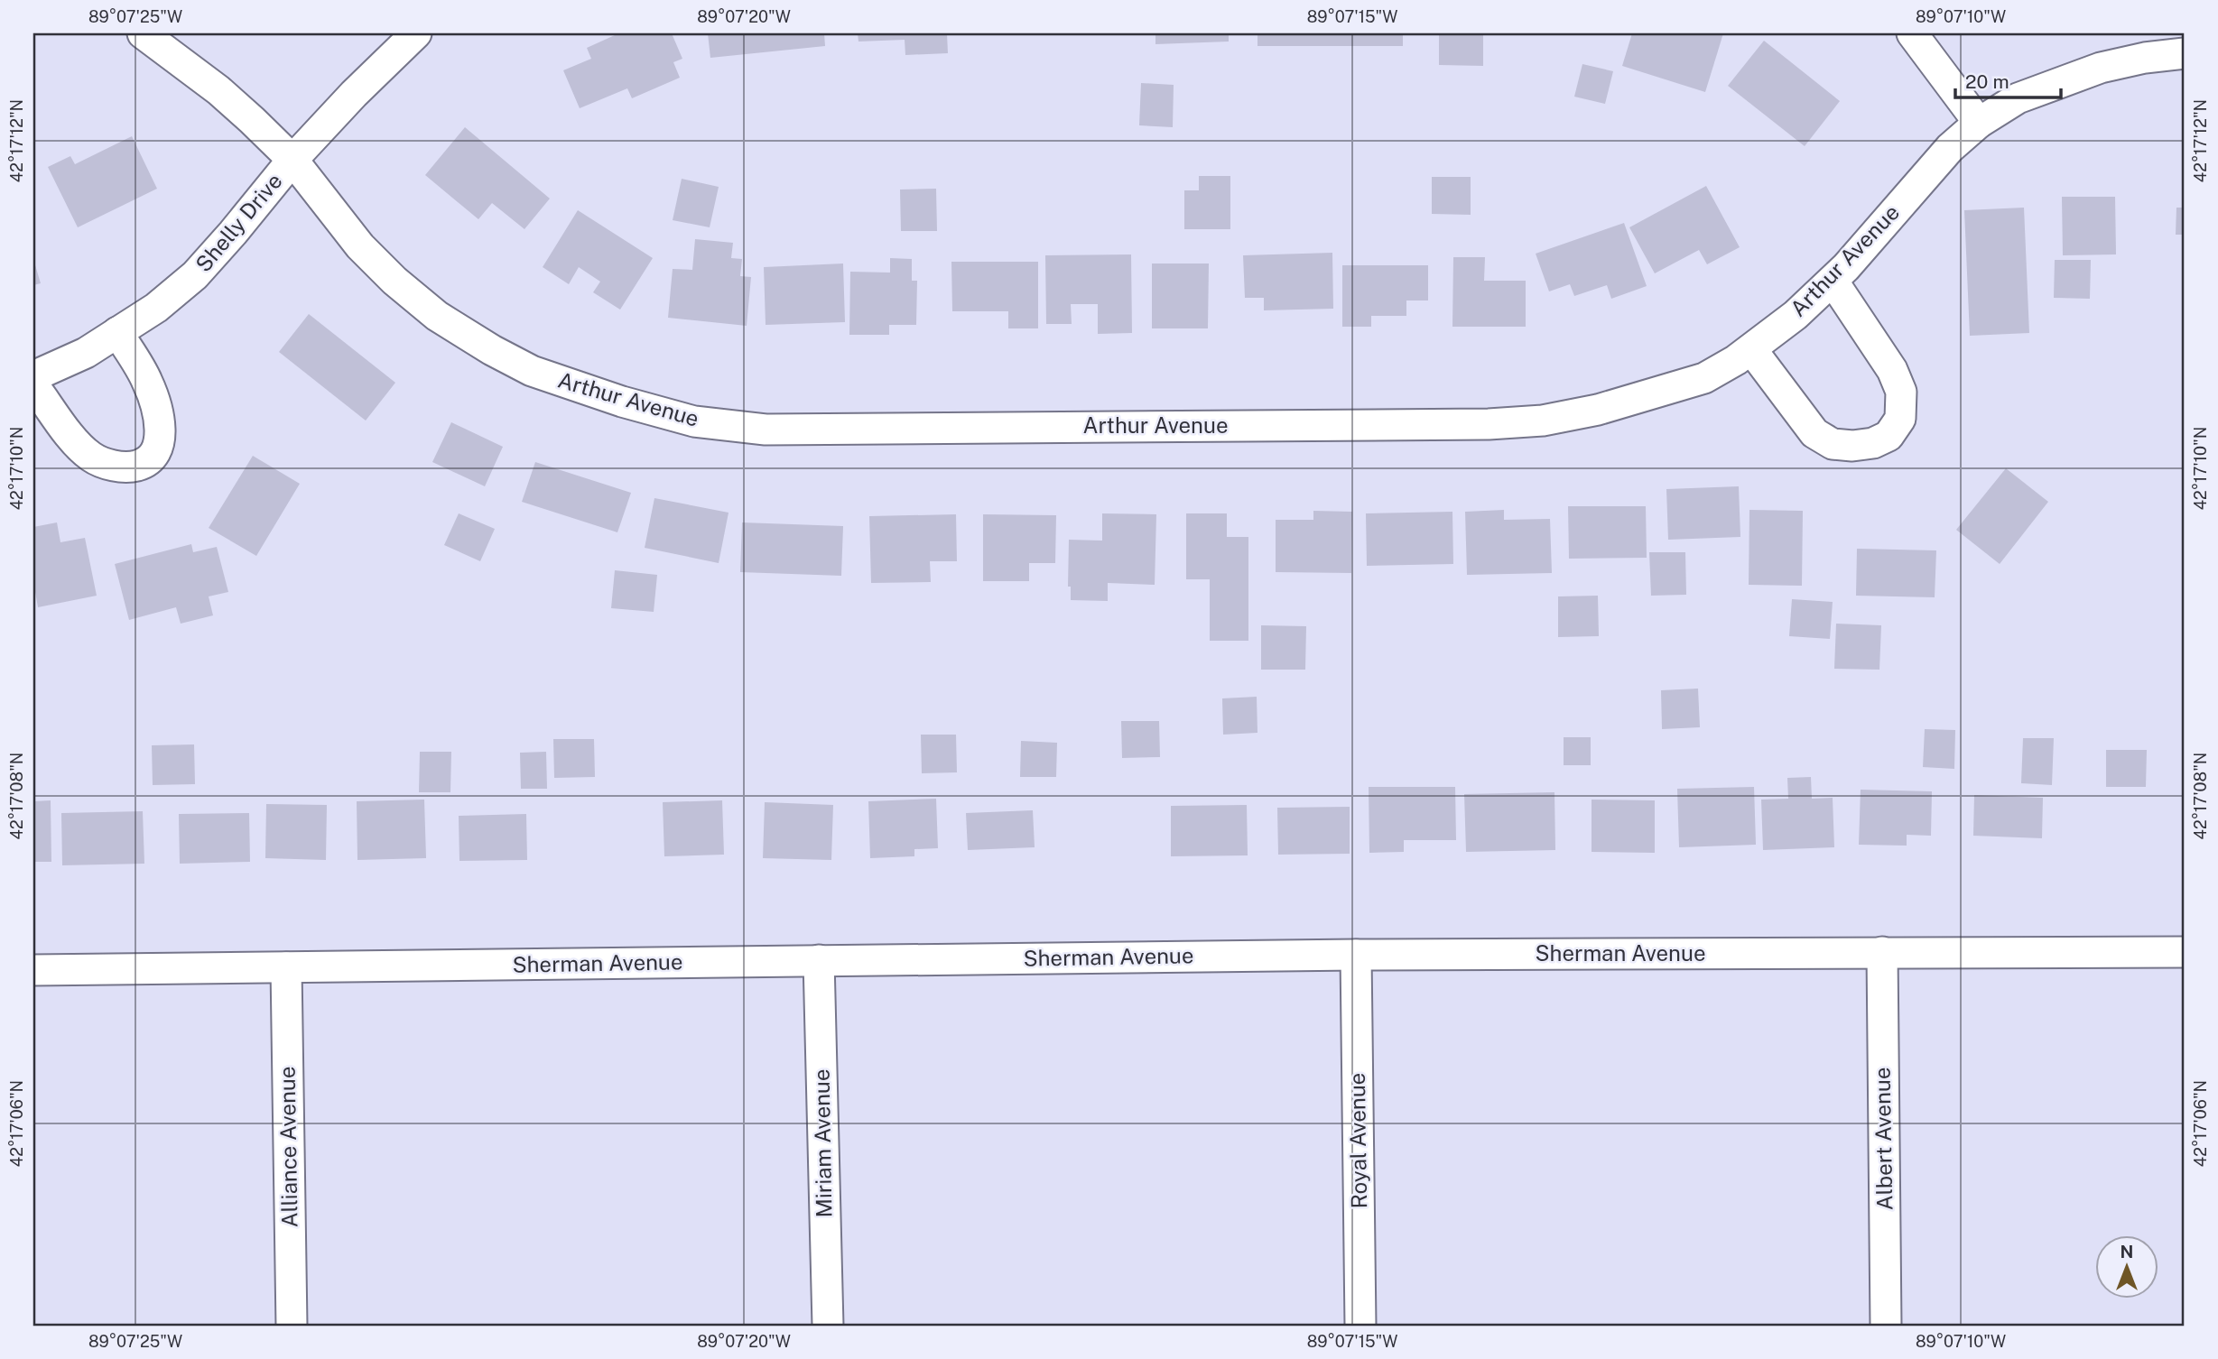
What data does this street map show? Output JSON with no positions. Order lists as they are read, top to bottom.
{
  "streets": {
    "street": [
      "Shelly Drive",
      "Arthur Avenue",
      "Sherman Avenue",
      "Albert Avenue",
      "Royal Avenue",
      "Miriam Avenue",
      "Alliance Avenue"
    ]
  },
  "crossings": [
    ["Shelly Drive", "Arthur Avenue"],
    ["Sherman Avenue", "Albert Avenue"],
    ["Sherman Avenue", "Royal Avenue"],
    ["Sherman Avenue", "Miriam Avenue"],
    ["Sherman Avenue", "Alliance Avenue"]
  ],
  "scale_bar": "20 m",
  "north": "top",
  "coordinates": [
    "89°07'25\"W",
    "89°07'20\"W",
    "89°07'15\"W",
    "89°07'10\"W",
    "42°17'12\"N",
    "42°17'10\"N",
    "42°17'08\"N",
    "42°17'06\"N"
  ]
}
